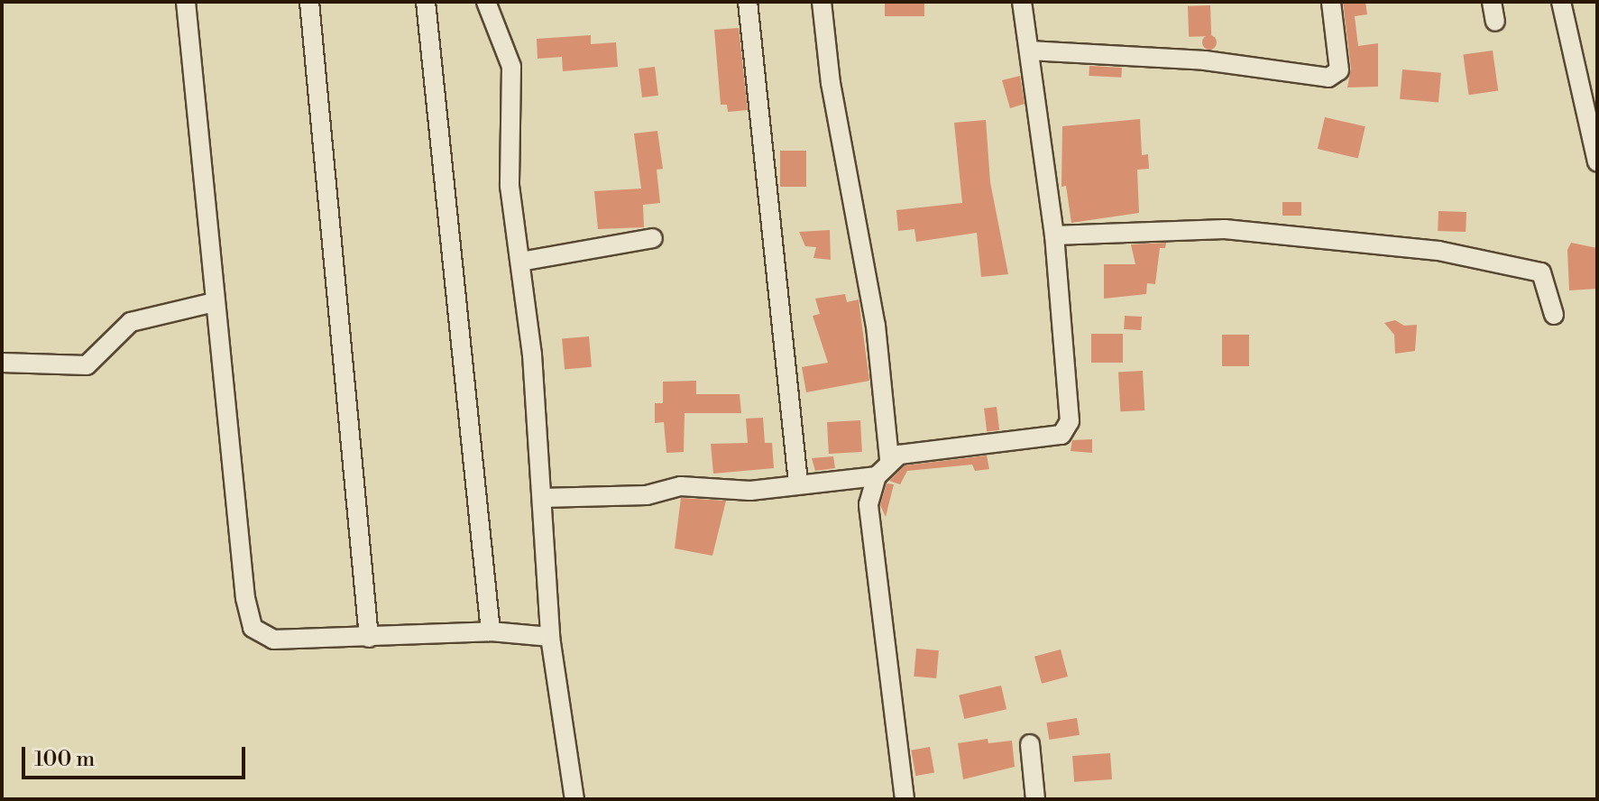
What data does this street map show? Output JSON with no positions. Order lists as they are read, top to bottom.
{
  "scale_bar": "100 m"
}
